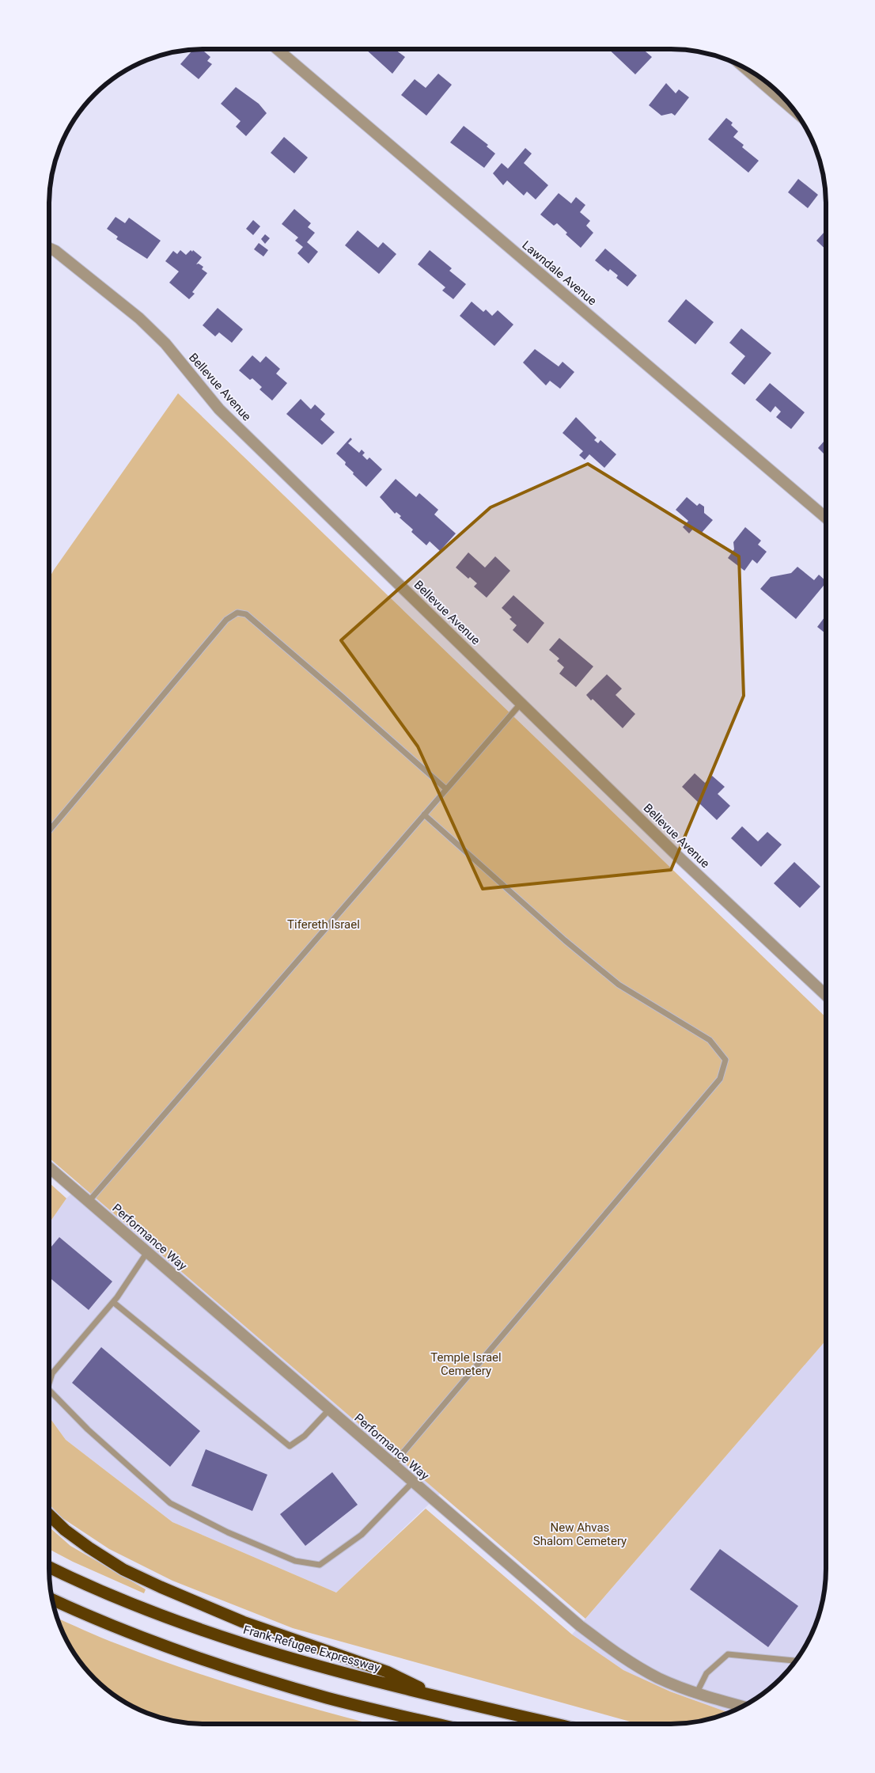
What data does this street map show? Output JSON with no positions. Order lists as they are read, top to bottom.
{
  "streets": {
    "highway": ["Frank-Refugee Expressway"],
    "street": ["Lawndale Avenue", "Bellevue Avenue", "Performance Way"]
  },
  "parks": ["Tifereth Israel", "Temple Israel Cemetery", "New Ahvas Shalom Cemetery"]
}
